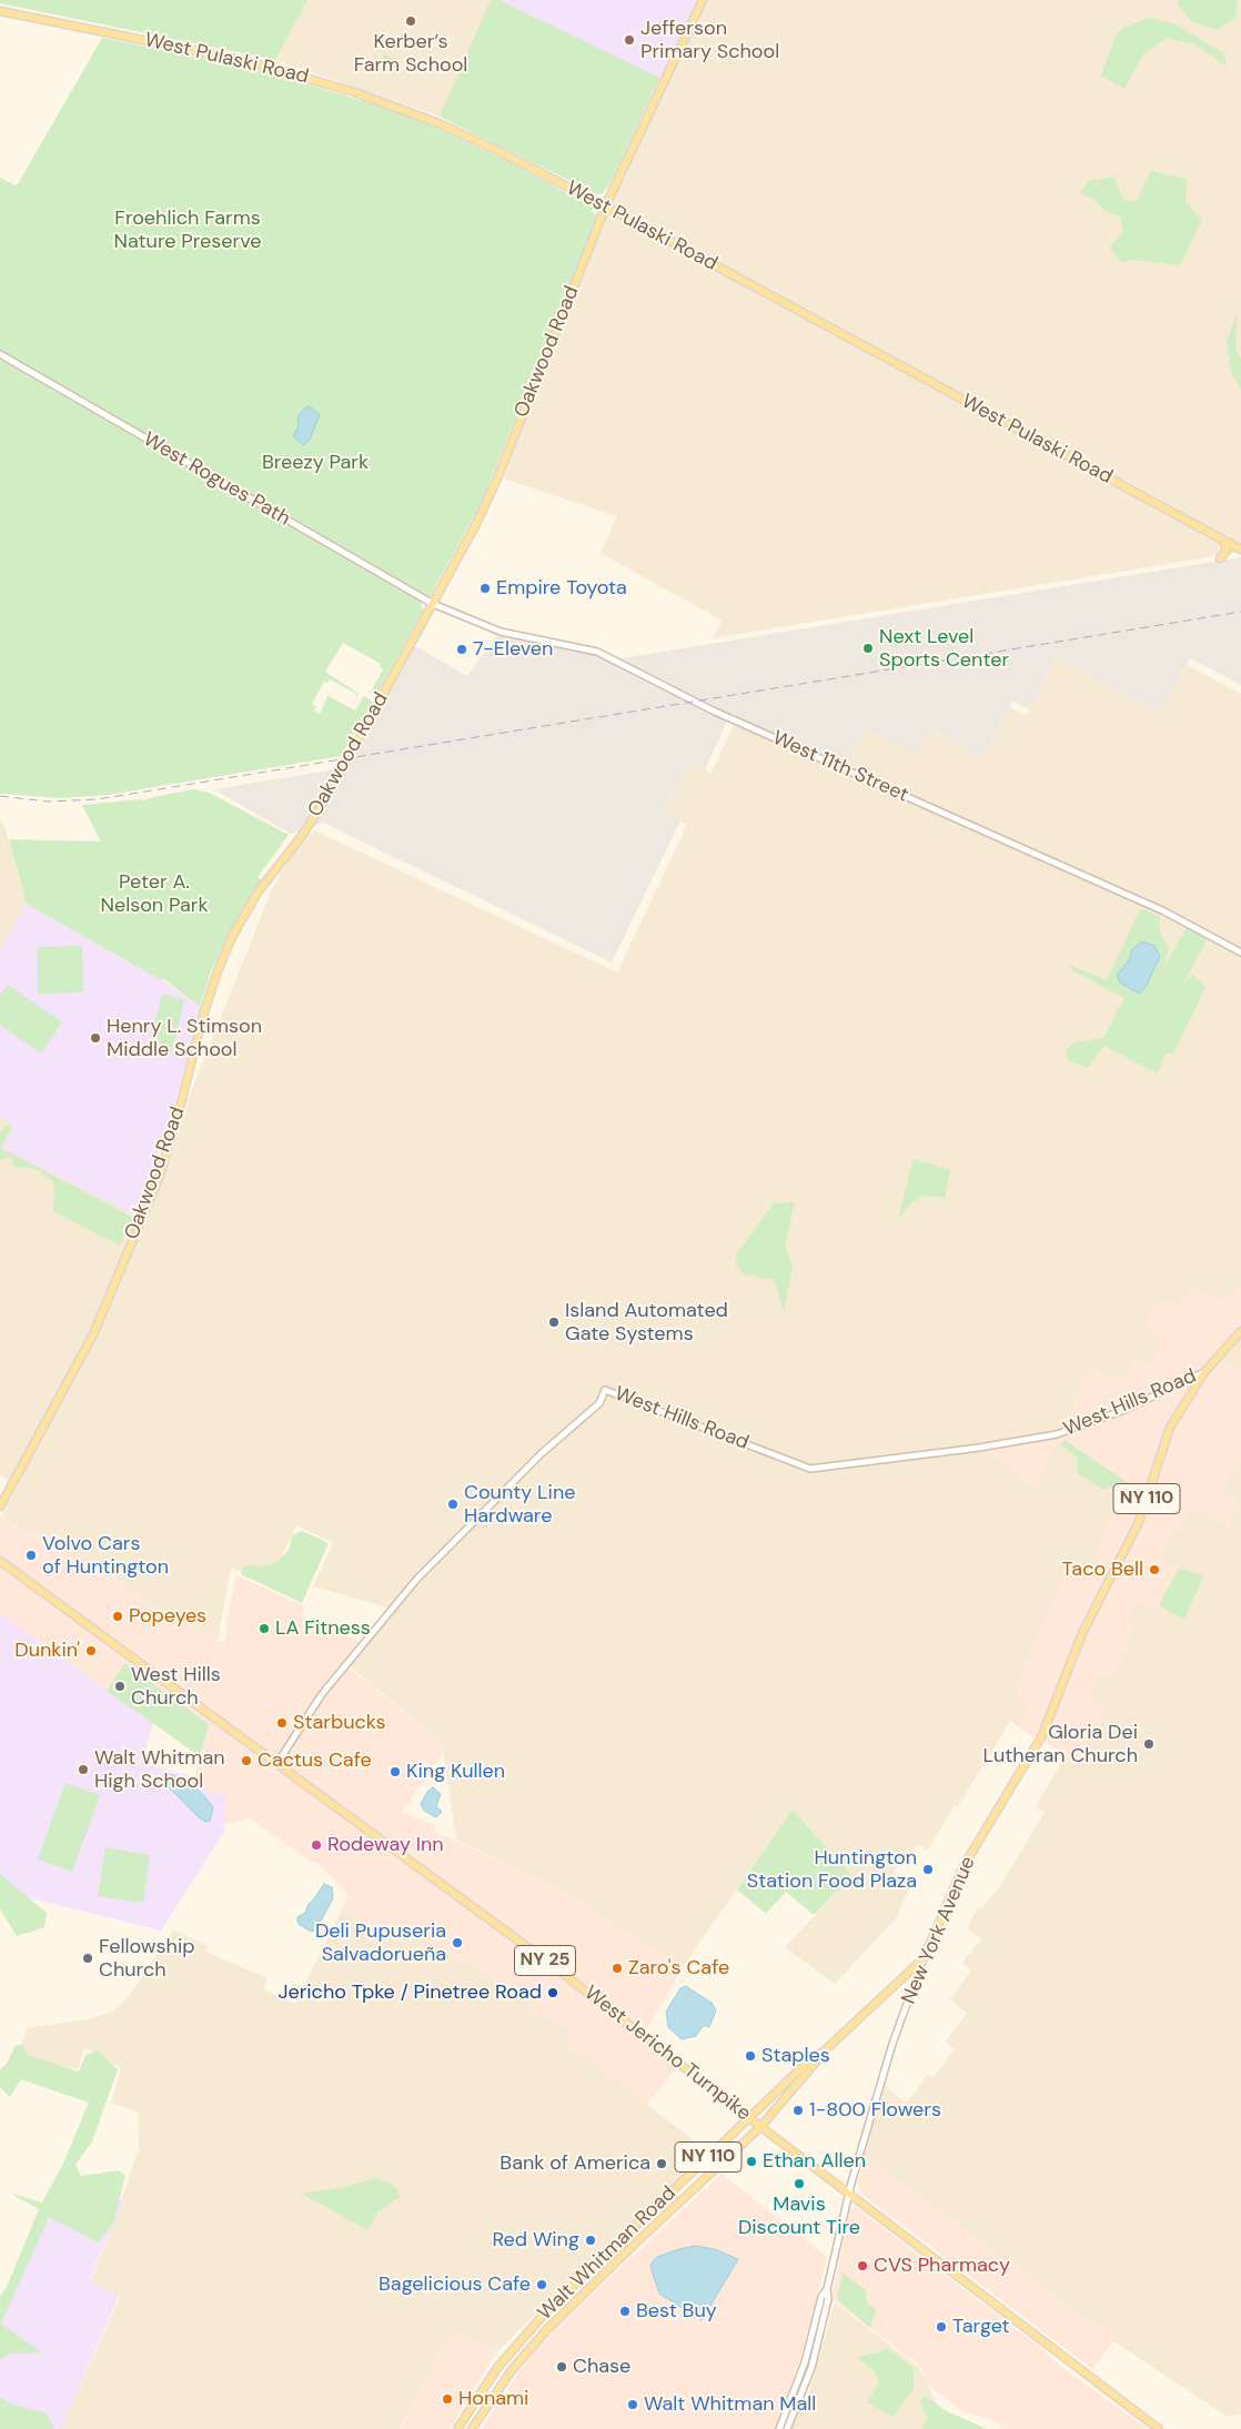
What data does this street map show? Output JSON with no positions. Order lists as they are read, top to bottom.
{
  "streets": {
    "main road": [
      "West Pulaski Road",
      "Oakwood Road",
      "NY 110",
      "New York Avenue",
      "NY 25",
      "West Jericho Turnpike",
      "Walt Whitman Road"
    ],
    "street": ["West Rogues Path", "West 11th Street", "West Hills Road"]
  },
  "crossings": [
    ["West Pulaski Road", "Oakwood Road"],
    ["Oakwood Road", "West Rogues Path"],
    ["Oakwood Road", "West 11th Street"],
    ["West Rogues Path", "West 11th Street"],
    ["West Hills Road", "New York Avenue"],
    ["West Hills Road", "West Jericho Turnpike"],
    ["New York Avenue", "NY 25"],
    ["New York Avenue", "West Jericho Turnpike"],
    ["New York Avenue", "Walt Whitman Road"],
    ["NY 25", "West Jericho Turnpike"],
    ["West Jericho Turnpike", "Walt Whitman Road"]
  ],
  "parks": ["Froehlich Farms Nature Preserve", "Breezy Park", "Peter A. Nelson Park"],
  "places": [
    "Kerber’s Farm School",
    "Jefferson Primary School",
    "Empire Toyota",
    "Next Level Sports Center",
    "7-Eleven",
    "Henry L. Stimson Middle School",
    "Island Automated Gate Systems",
    "County Line Hardware",
    "Volvo Cars of Huntington",
    "Taco Bell",
    "Popeyes",
    "LA Fitness",
    "Dunkin'",
    "West Hills Church",
    "Starbucks",
    "Gloria Dei Lutheran Church",
    "Cactus Cafe",
    "Walt Whitman High School",
    "King Kullen",
    "Rodeway Inn",
    "Huntington Station Food Plaza",
    "Deli Pupuseria Salvadorueña",
    "Fellowship Church",
    "Zaro's Cafe",
    "Jericho Tpke / Pinetree Road",
    "Staples",
    "1-800 Flowers",
    "Ethan Allen",
    "Bank of America",
    "Mavis Discount Tire",
    "Red Wing",
    "CVS Pharmacy",
    "Bagelicious Cafe",
    "Best Buy",
    "Target",
    "Chase",
    "Honami",
    "Walt Whitman Mall"
  ]
}
